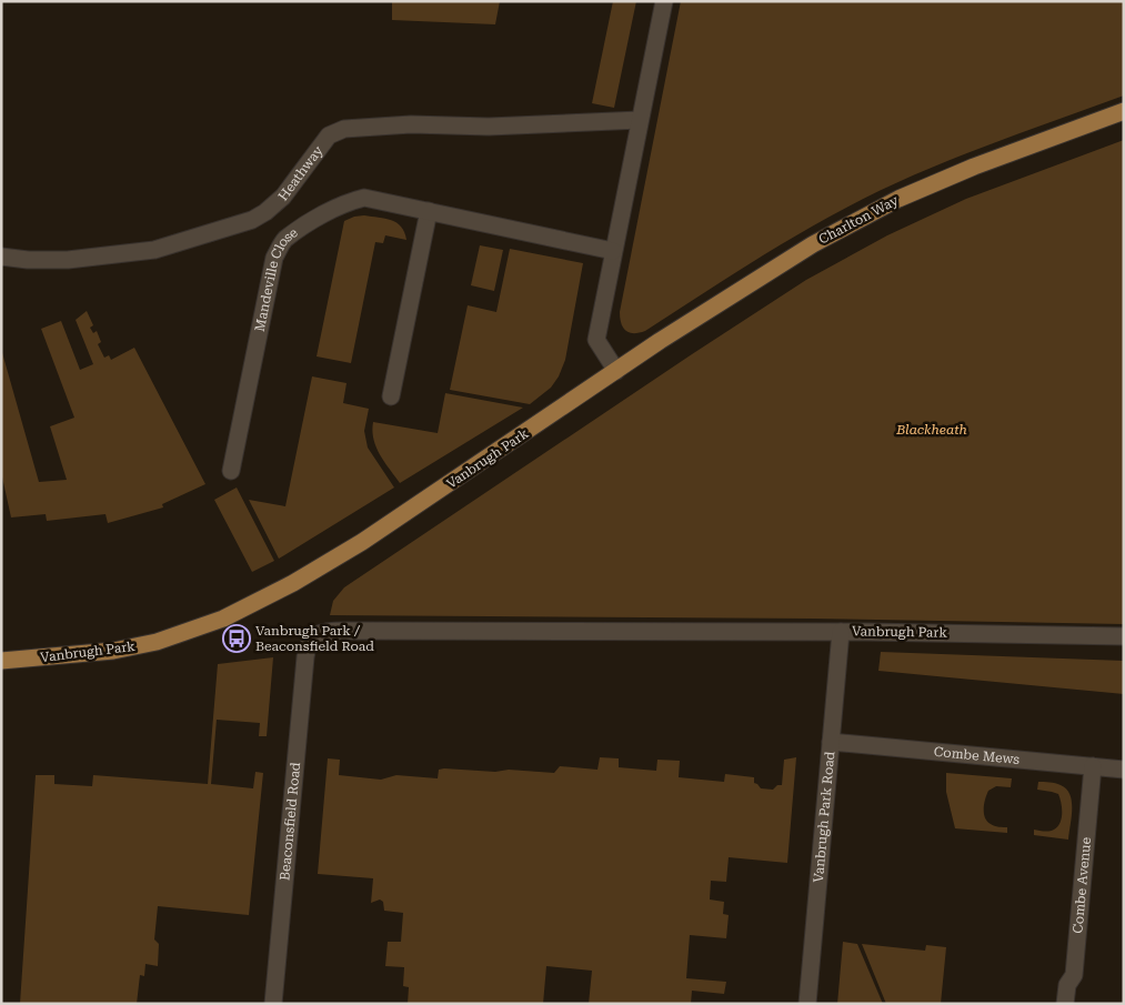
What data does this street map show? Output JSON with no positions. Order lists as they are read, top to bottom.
{
  "streets": {
    "main road": ["Charlton Way", "Vanbrugh Park"],
    "street": [
      "Heathway",
      "Mandeville Close",
      "Combe Mews",
      "Vanbrugh Park Road",
      "Beaconsfield Road",
      "Combe Avenue"
    ]
  },
  "crossings": [
    ["Charlton Way", "Vanbrugh Park"],
    ["Vanbrugh Park", "Vanbrugh Park Road"],
    ["Vanbrugh Park", "Beaconsfield Road"],
    ["Combe Mews", "Vanbrugh Park Road"],
    ["Combe Mews", "Combe Avenue"]
  ],
  "parks": ["Blackheath"],
  "places": {
    "bus stop": ["Vanbrugh Park / Beaconsfield Road"]
  }
}
